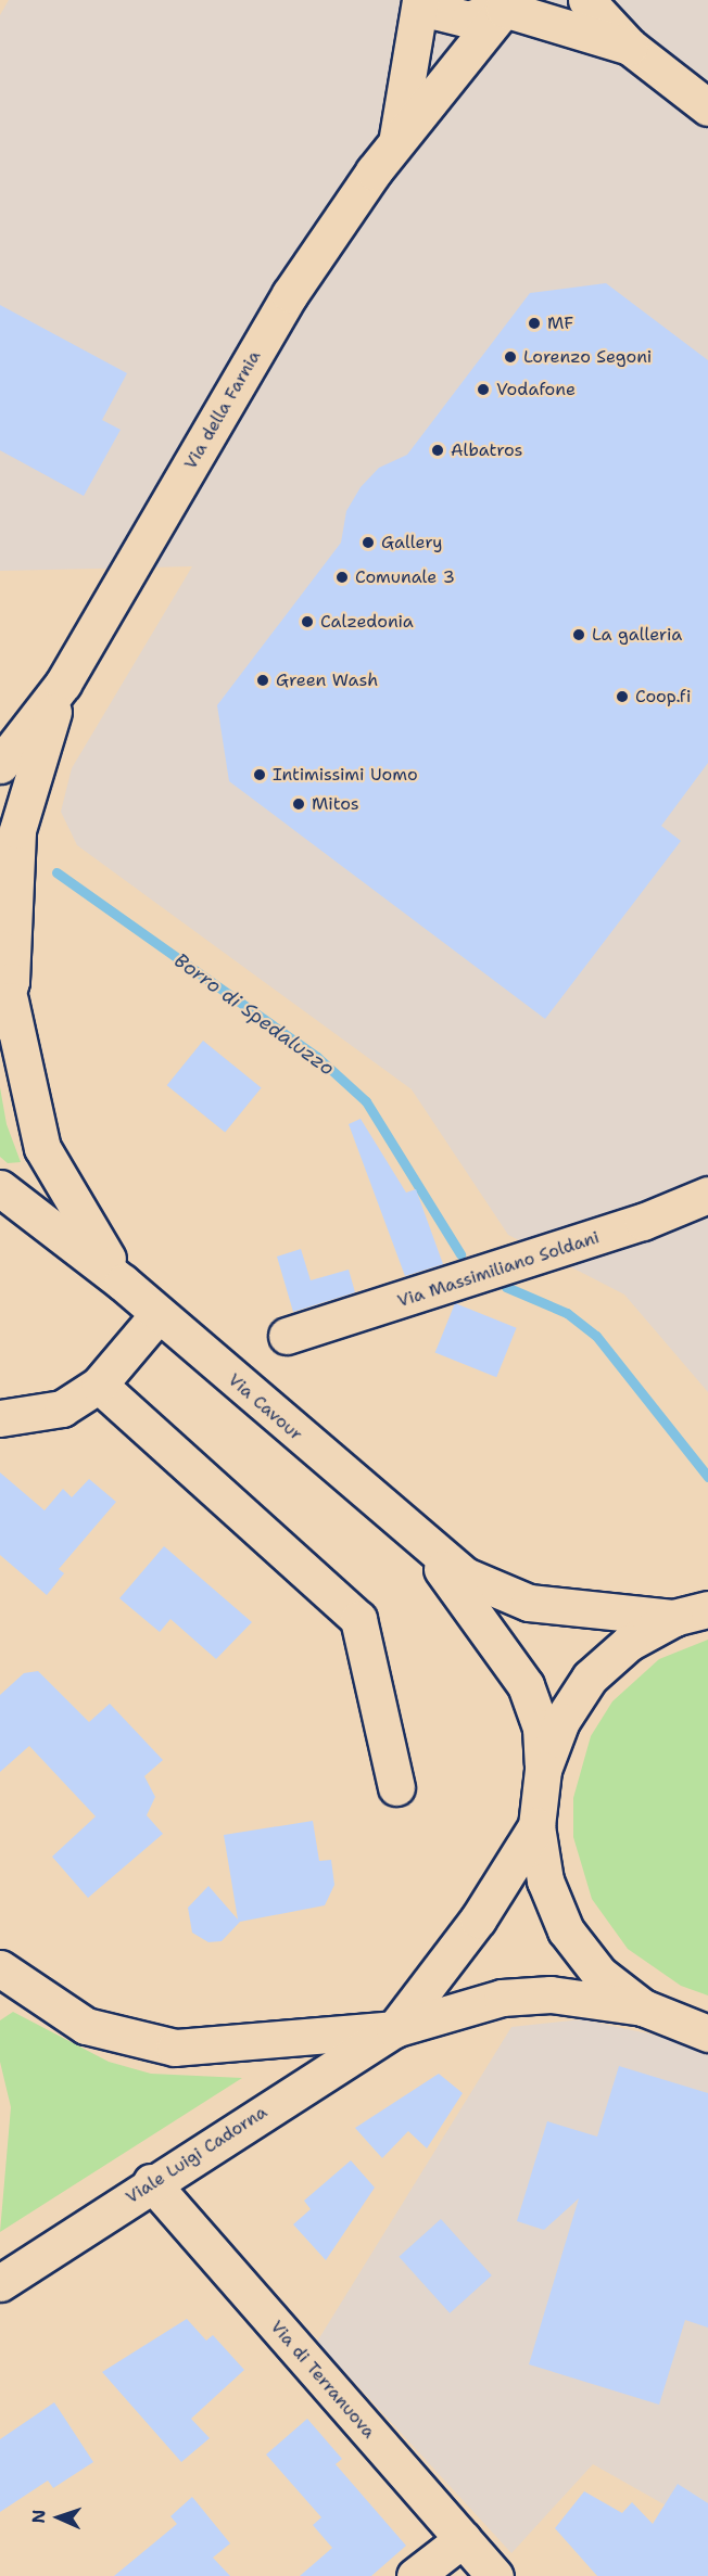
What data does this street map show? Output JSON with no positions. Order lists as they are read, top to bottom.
{
  "streets": {
    "street": [
      "Via della Farnia",
      "Via Massimiliano Soldani",
      "Via Cavour",
      "Viale Luigi Cadorna",
      "Via di Terranuova"
    ]
  },
  "crossings": [
    ["Via della Farnia", "Via Cavour"],
    ["Viale Luigi Cadorna", "Via di Terranuova"]
  ],
  "water": ["Borro di Spedaluzzo"],
  "places": [
    "MF",
    "Lorenzo Segoni",
    "Vodafone",
    "Albatros",
    "Gallery",
    "Comunale 3",
    "Calzedonia",
    "La galleria",
    "Green Wash",
    "Coop.fi",
    "Intimissimi Uomo",
    "Mitos"
  ],
  "north": "left"
}
